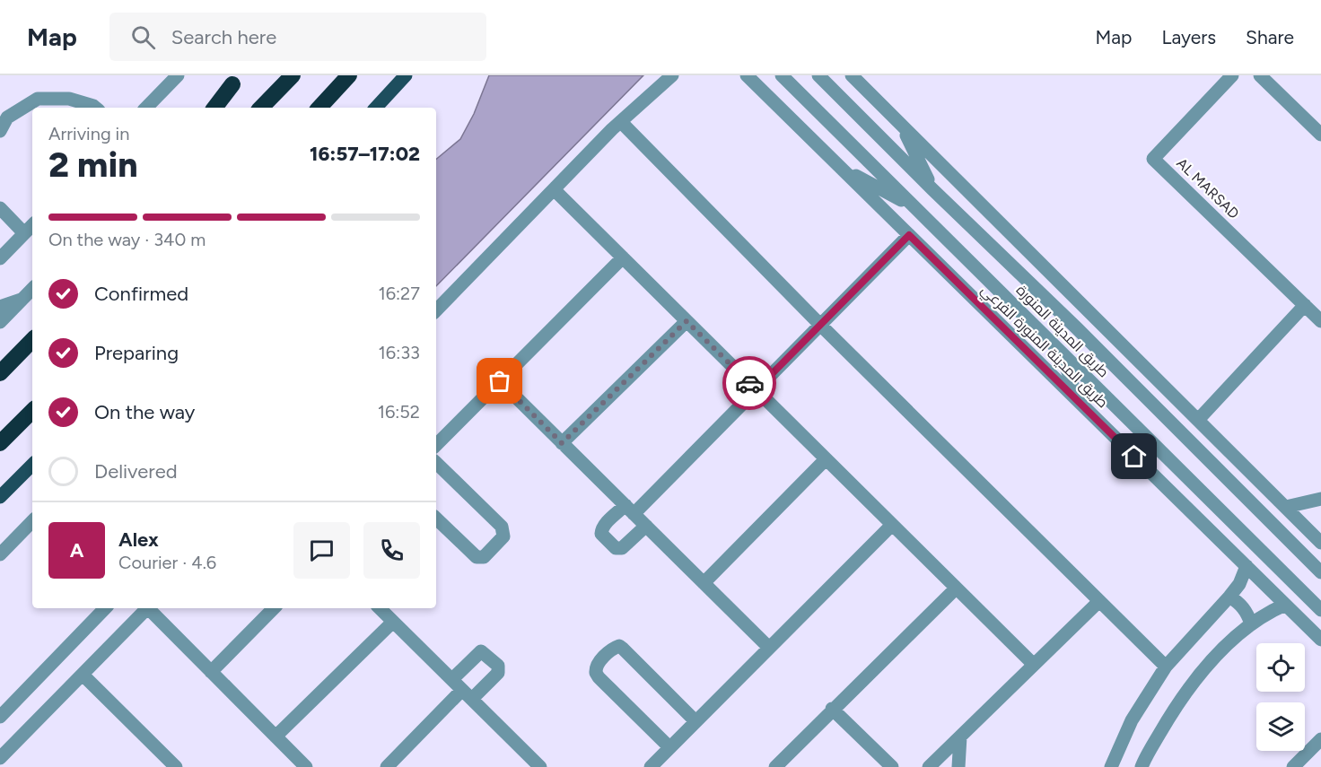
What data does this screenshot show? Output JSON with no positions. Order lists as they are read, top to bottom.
{
  "streets": {
    "street": ["AL MARSAD", "طريق المدينة المنورة", "طريق المدينة المنورة الفرعي"]
  },
  "page": {
    "header": "Map",
    "search": "Search here",
    "nav": ["Map", "Layers", "Share"],
    "heading": ["2 min", "Arriving in", "16:57–17:02"],
    "panel": ["Alex", "Courier · 4.6"],
    "bar": "On the way · 340 m",
    "list": [
      ["Confirmed", "16:27"],
      ["Preparing", "16:33"],
      ["On the way", "16:52"],
      "Delivered"
    ],
    "round": "A"
  }
}
